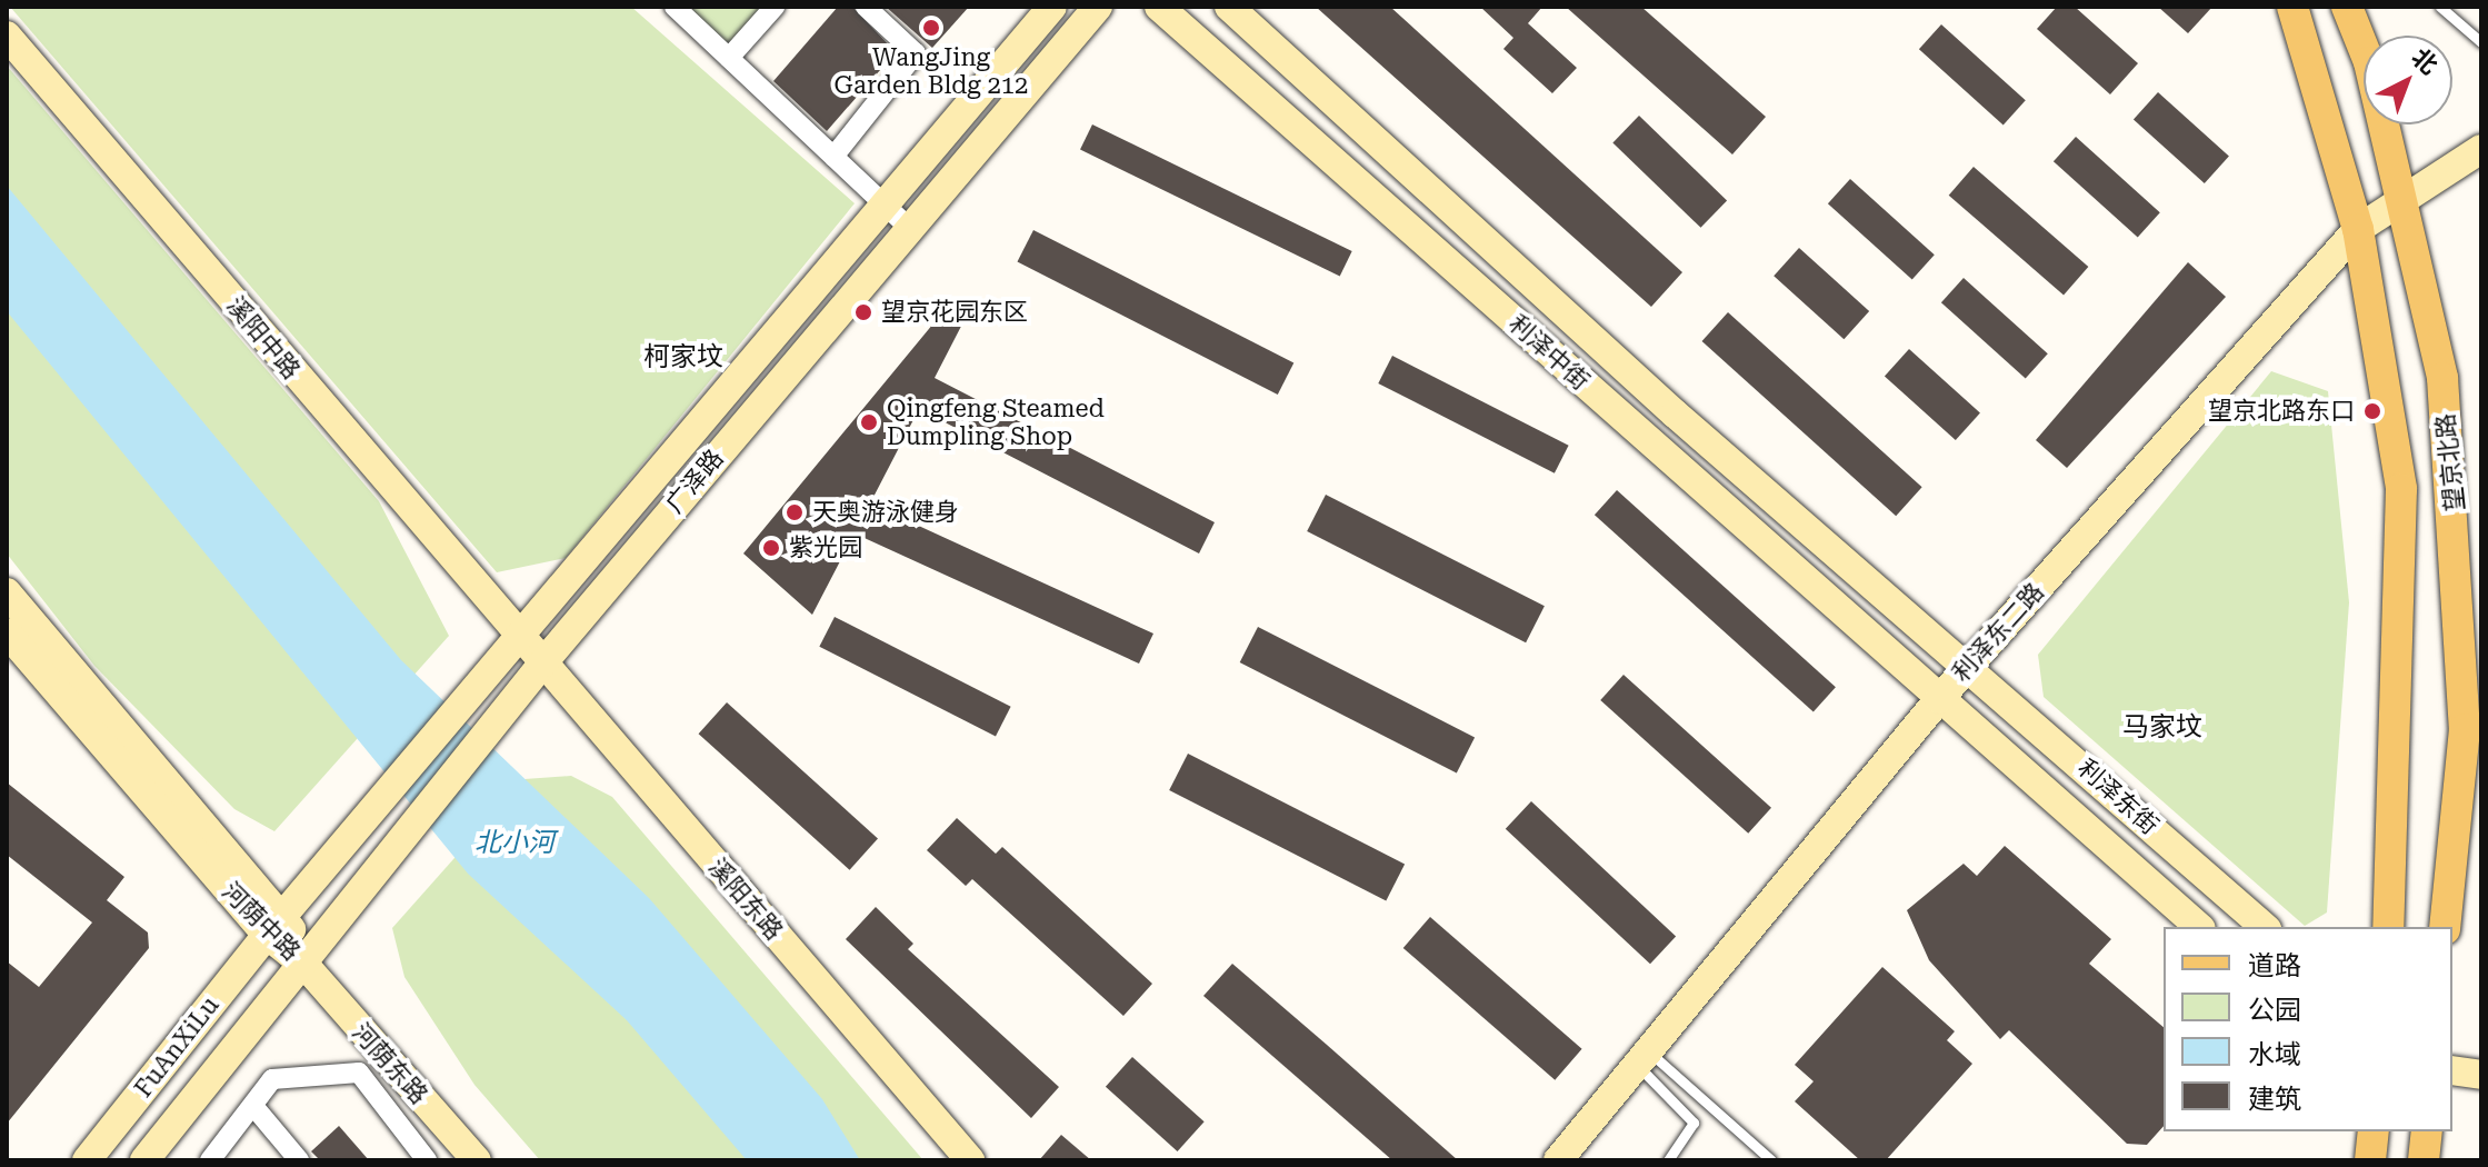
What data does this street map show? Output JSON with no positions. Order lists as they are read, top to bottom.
{
  "streets": {
    "main road": ["望京北路"],
    "street": [
      "溪阳中路",
      "利泽中街",
      "广泽路",
      "利泽东二路",
      "利泽东街",
      "溪阳东路",
      "河荫中路",
      "FuAnXiLu",
      "河荫东路"
    ]
  },
  "crossings": [
    ["溪阳中路", "广泽路"],
    ["溪阳中路", "溪阳东路"],
    ["利泽中街", "利泽东二路"],
    ["利泽中街", "利泽东街"],
    ["望京北路", "利泽东二路"],
    ["广泽路", "溪阳东路"],
    ["广泽路", "河荫中路"],
    ["广泽路", "FuAnXiLu"],
    ["广泽路", "河荫东路"],
    ["利泽东二路", "利泽东街"],
    ["河荫中路", "FuAnXiLu"],
    ["河荫中路", "河荫东路"],
    ["FuAnXiLu", "河荫东路"]
  ],
  "districts": ["柯家坟", "马家坟"],
  "water": ["北小河"],
  "places": [
    "WangJing Garden Bldg 212",
    "望京花园东区",
    "望京北路东口",
    "Qingfeng Steamed Dumpling Shop",
    "天奥游泳健身",
    "紫光园"
  ],
  "legend": [
    "道路",
    "公园",
    "水域",
    "建筑"
  ],
  "north": "top right"
}
